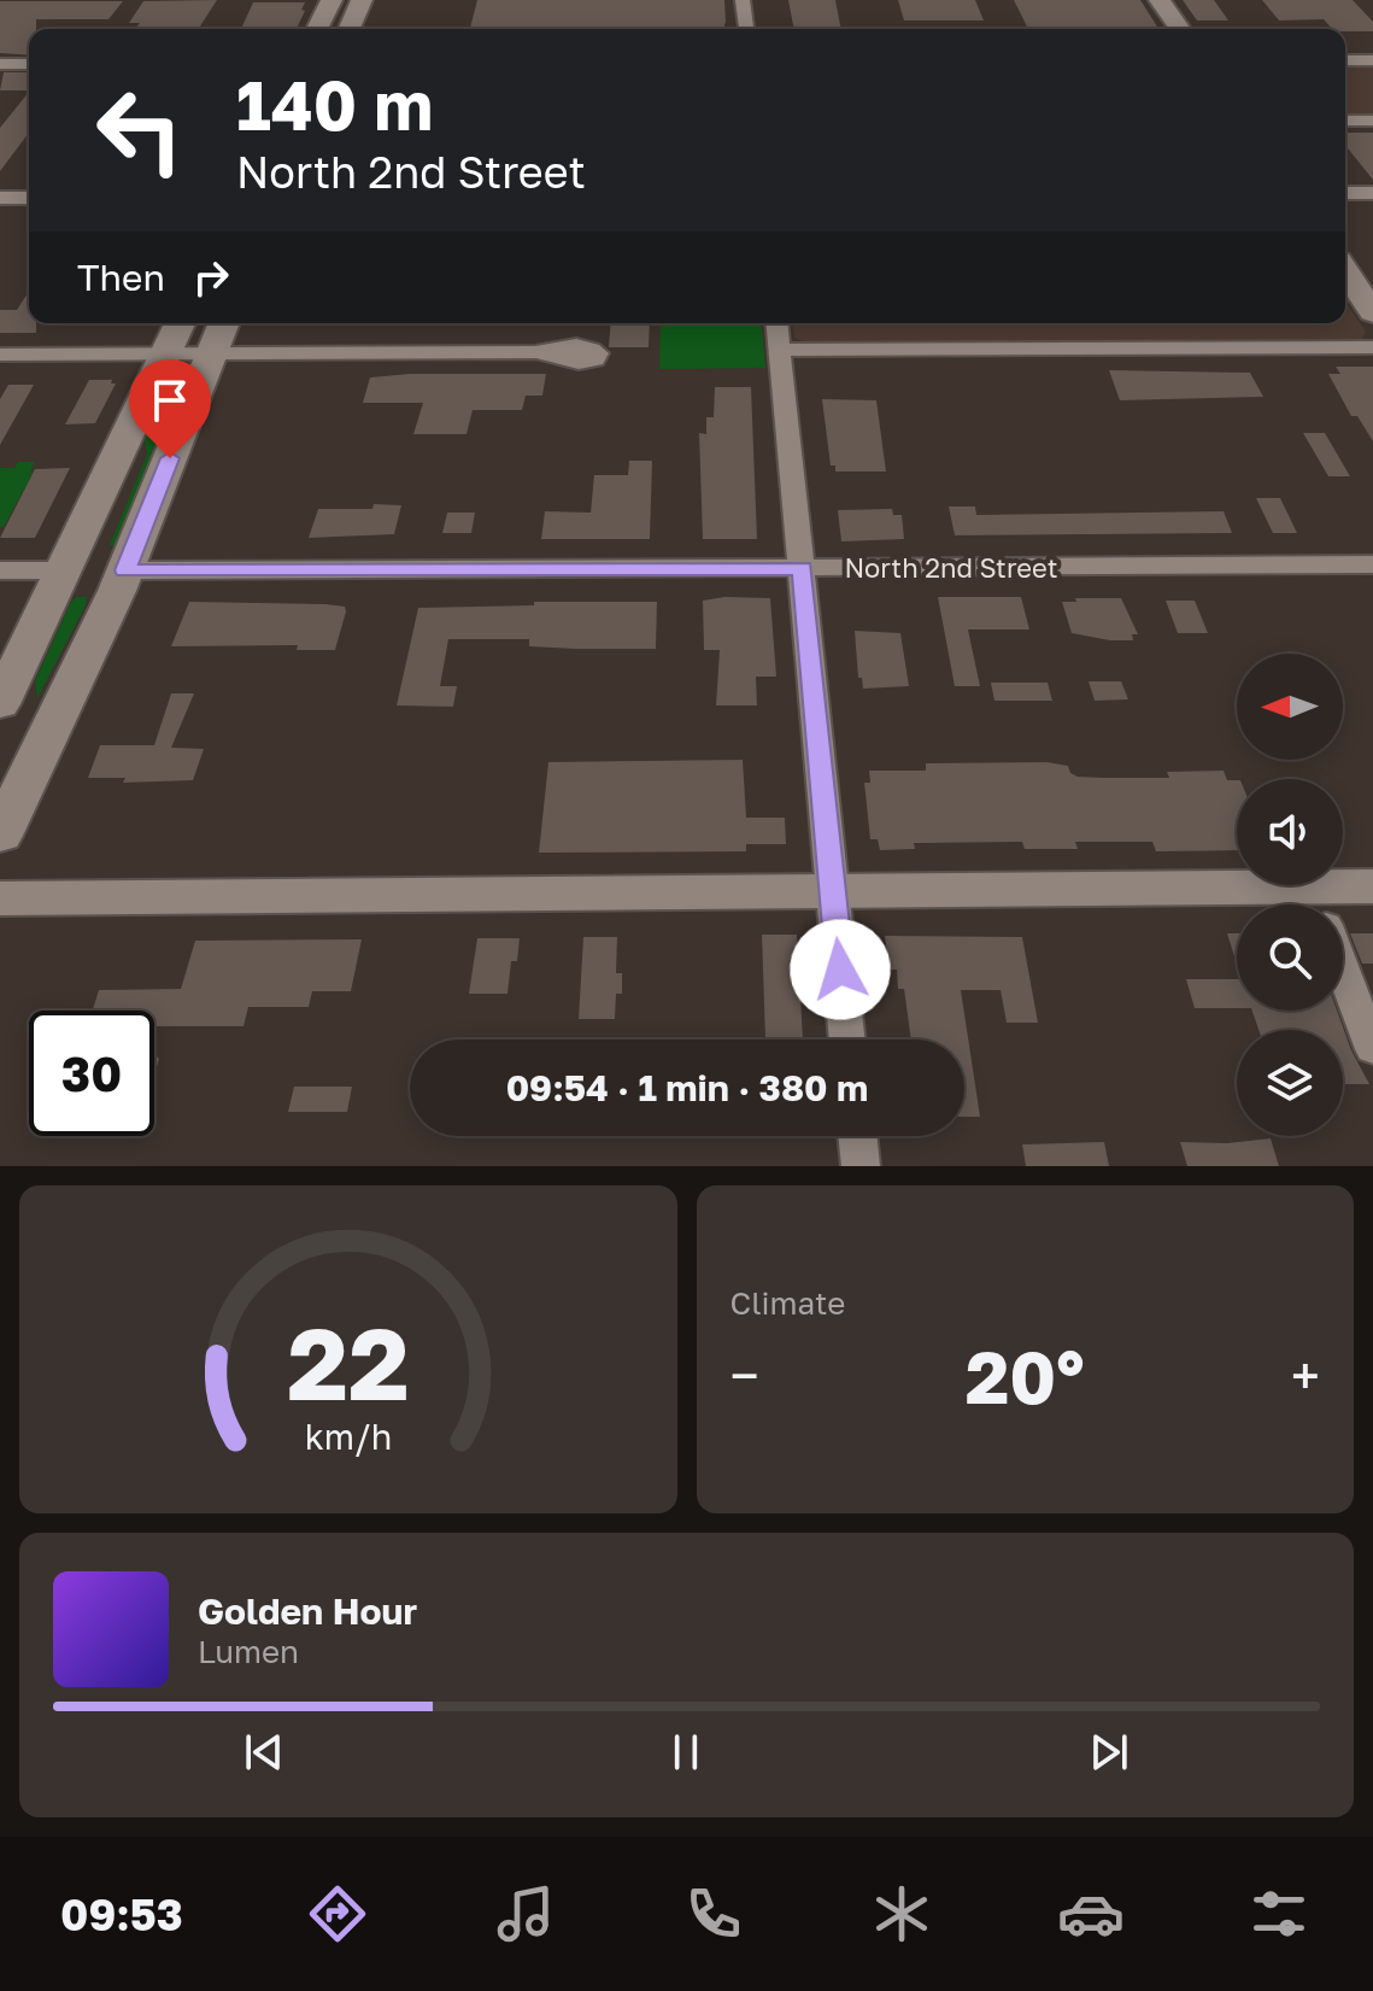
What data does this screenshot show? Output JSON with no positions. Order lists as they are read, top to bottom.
{
  "streets": {
    "street": ["North 2nd Street"]
  },
  "north": "left",
  "page": {
    "turn": ["140 m", "North 2nd Street"],
    "then": "Then",
    "limit": "30",
    "trip": "09:54 · 1 min · 380 m",
    "tile": "Climate",
    "heat": ["−", "20°", "+"],
    "song": ["Golden Hour", "Lumen"],
    "tabs": "09:53",
    "gauge": ["22", "km/h"]
  }
}
